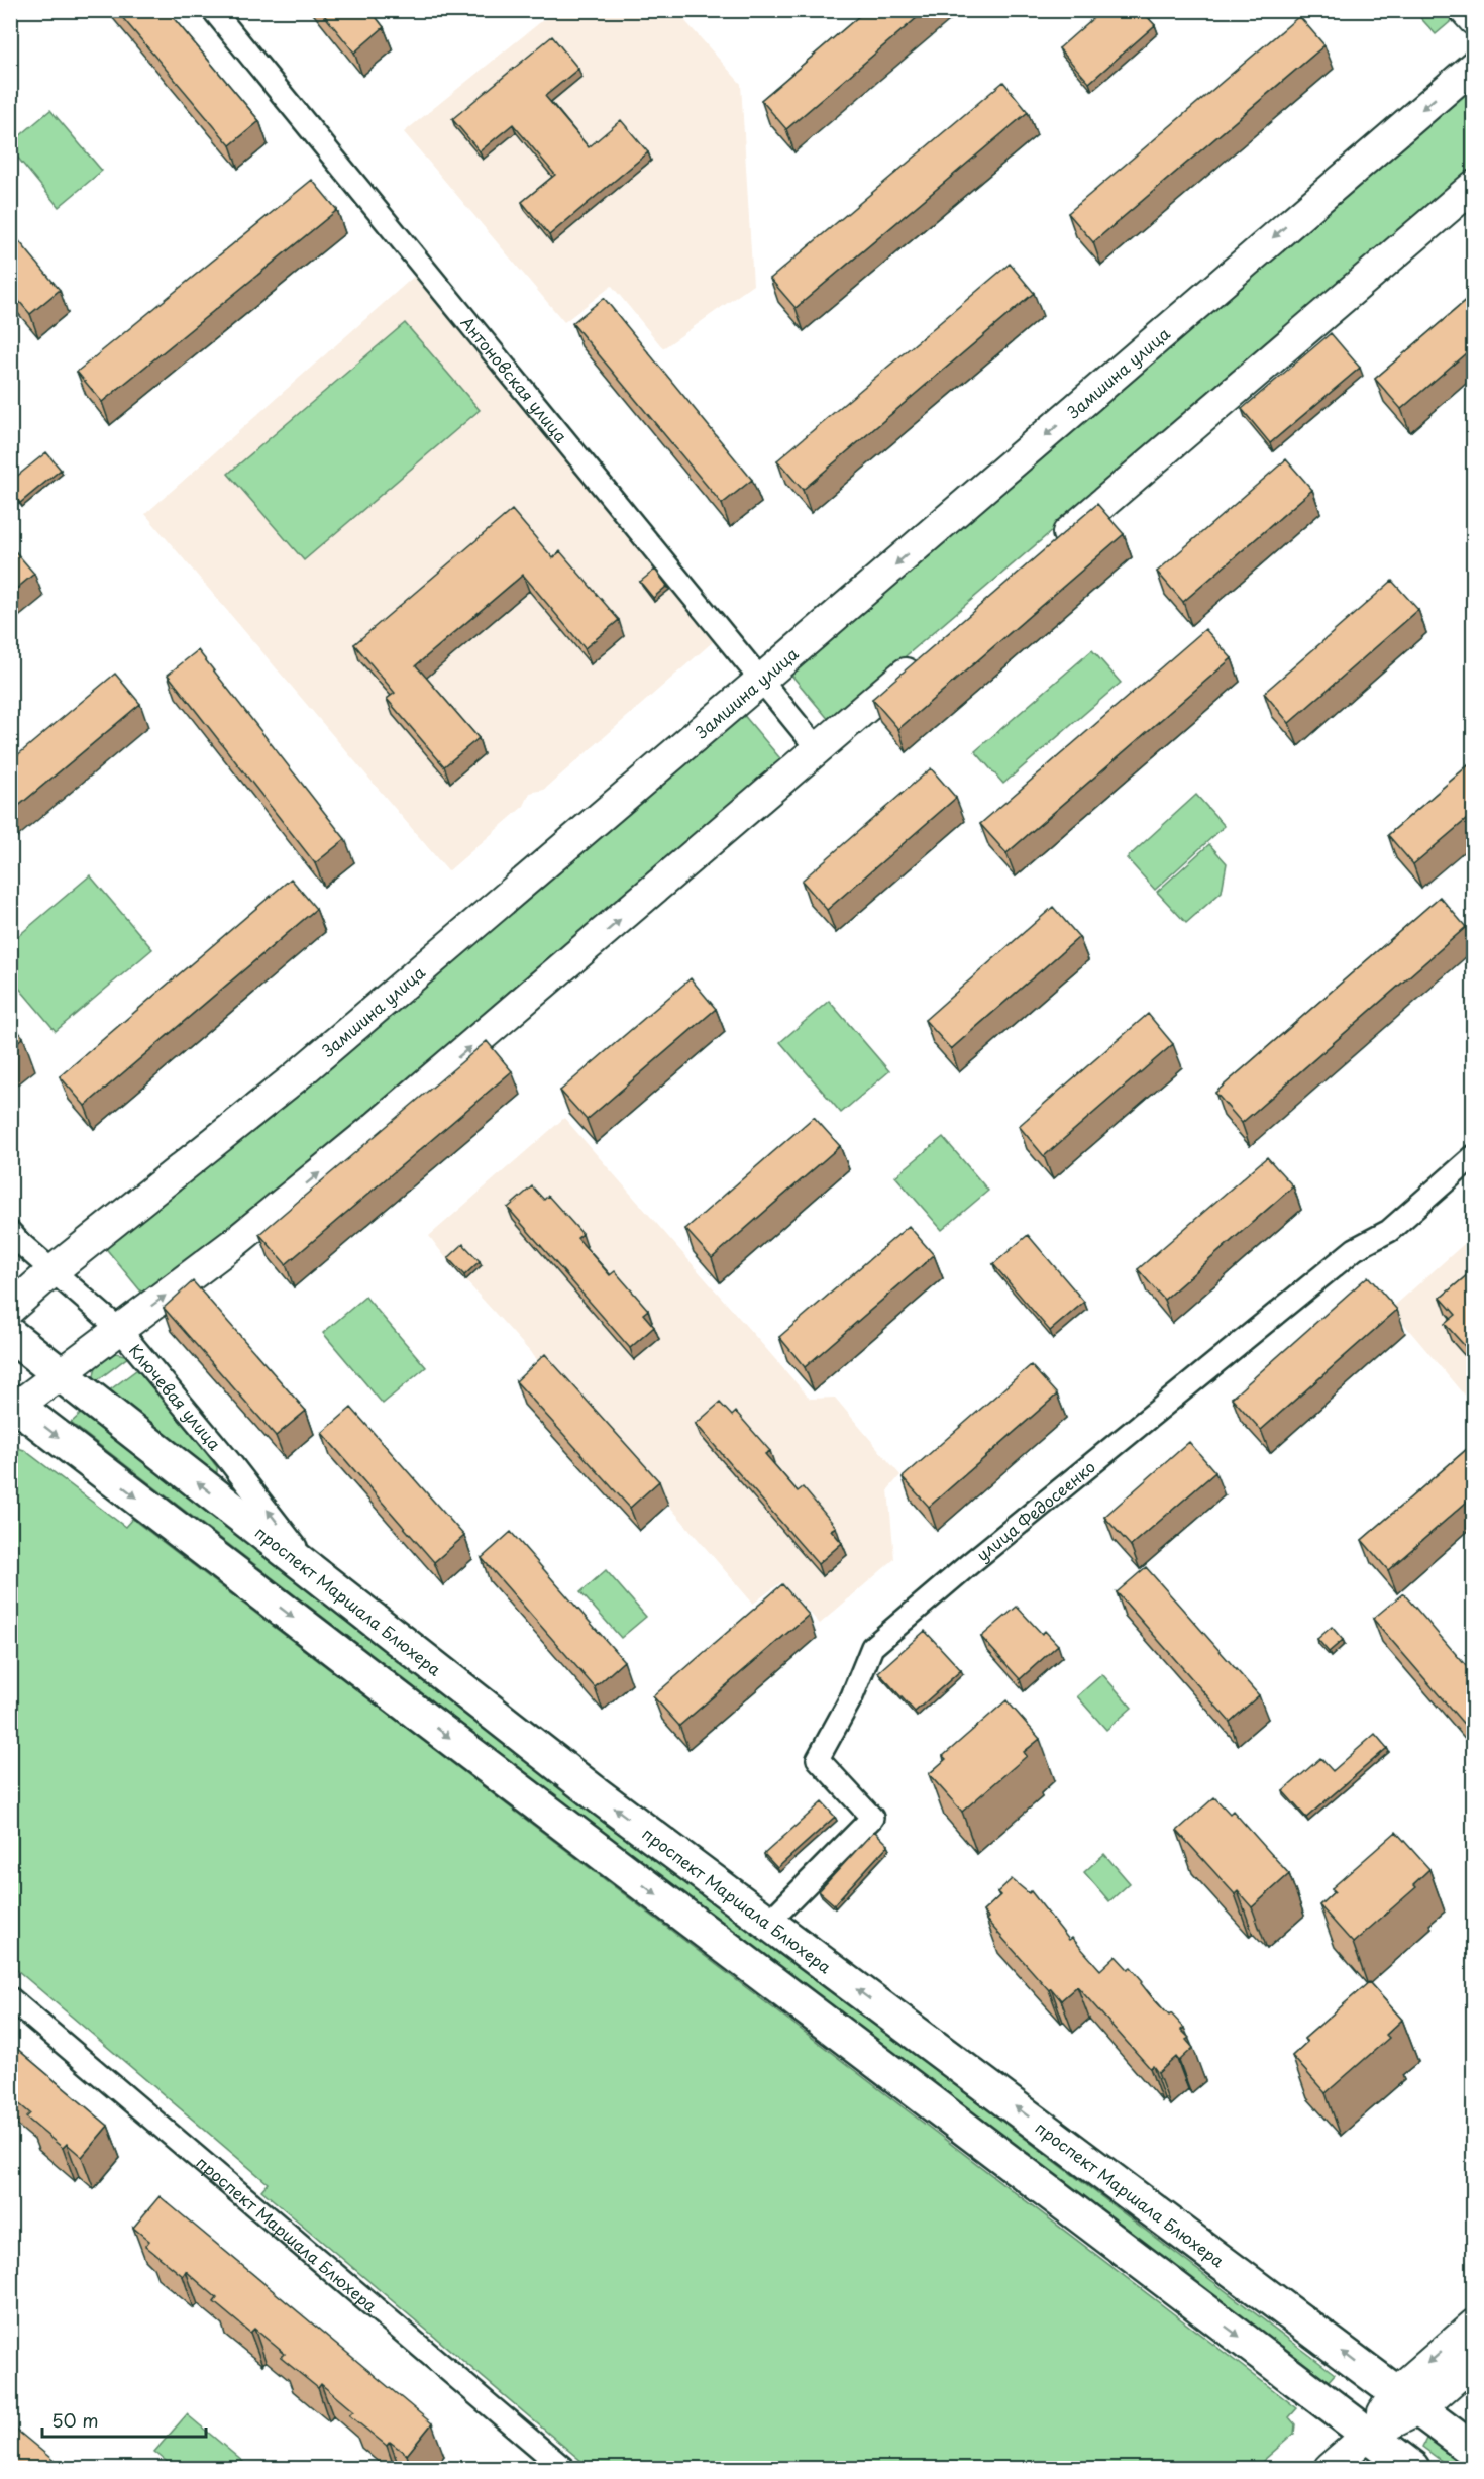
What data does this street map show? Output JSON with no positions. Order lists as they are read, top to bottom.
{
  "streets": {
    "main road": ["проспект Маршала Блюхера"],
    "street": [
      "Замшина улица",
      "Антоновская улица",
      "Ключевая улица",
      "улица Федосеенко"
    ]
  },
  "crossings": [
    ["Замшина улица", "Антоновская улица"],
    ["Замшина улица", "Ключевая улица"],
    ["Ключевая улица", "проспект Маршала Блюхера"],
    ["улица Федосеенко", "проспект Маршала Блюхера"]
  ],
  "one_way": ["Ключевая улица"],
  "scale_bar": "50 m"
}
